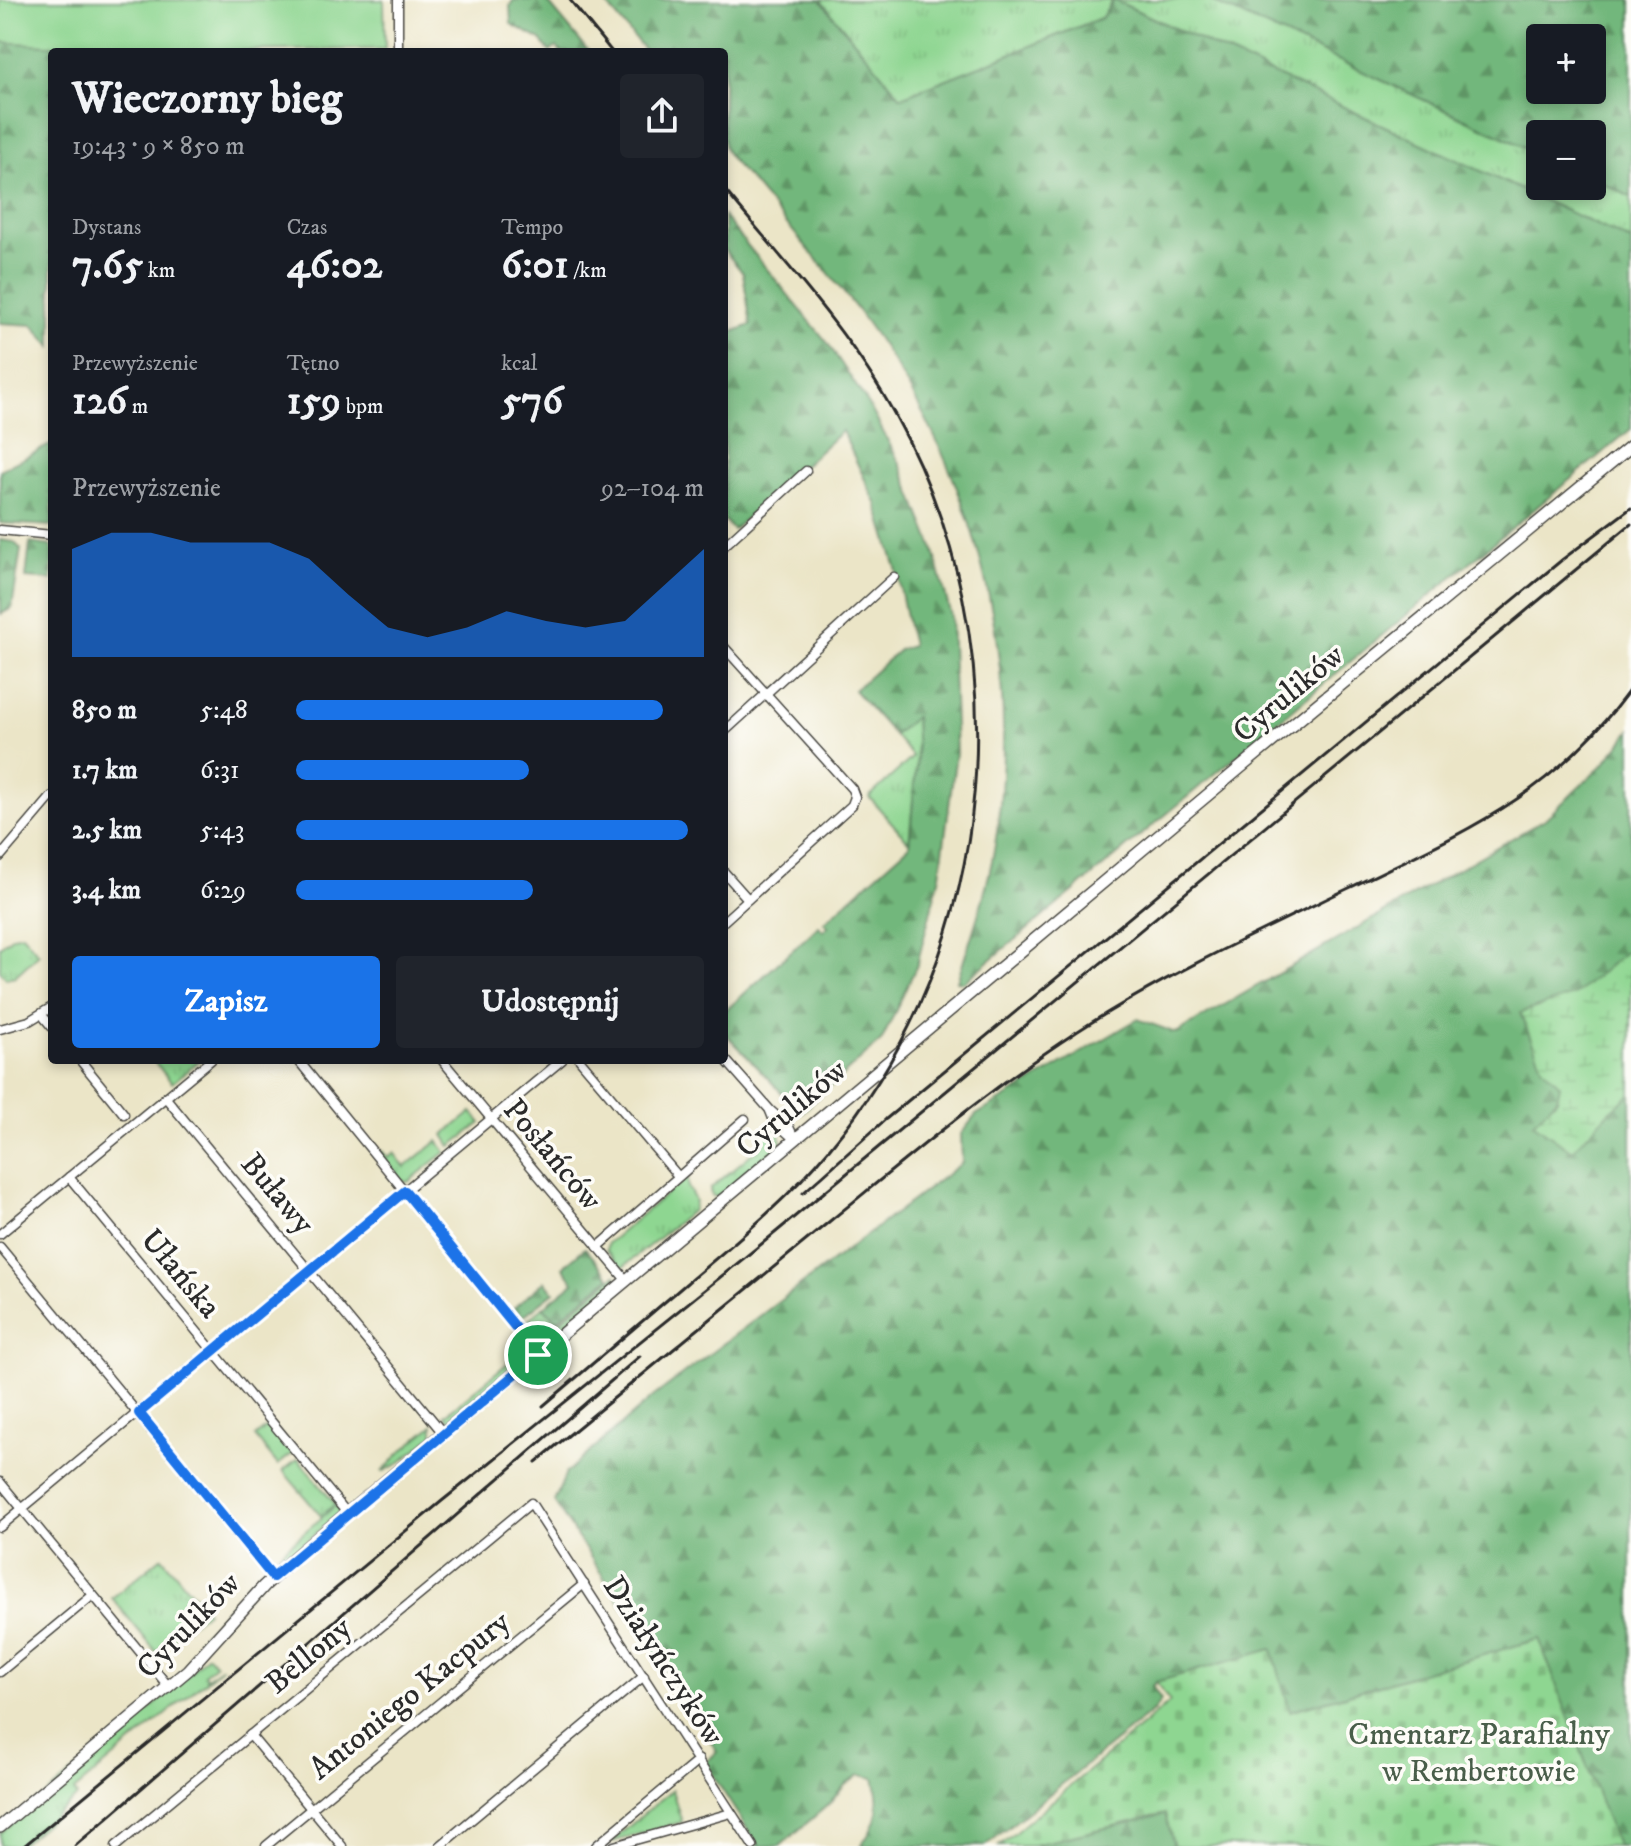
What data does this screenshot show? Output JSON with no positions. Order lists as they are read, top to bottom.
{
  "streets": {
    "main road": ["Cyrulików"],
    "street": [
      "Posłańców",
      "Buławy",
      "Ułańska",
      "Bellony",
      "Działyńczyków",
      "Antoniego Kacpury"
    ]
  },
  "crossings": [
    ["Cyrulików", "Posłańców"],
    ["Cyrulików", "Buławy"],
    ["Cyrulików", "Ułańska"],
    ["Bellony", "Działyńczyków"],
    ["Działyńczyków", "Antoniego Kacpury"]
  ],
  "parks": ["Cmentarz Parafialny w Rembertowie"],
  "page": {
    "map_buttons": ["+", "−"],
    "heading": ["Wieczorny bieg", "19:43 · 9 × 850 m"],
    "stats": [
      ["Dystans", "7.65 km"],
      ["Czas", "46:02"],
      ["Tempo", "6:01 /km"],
      ["Przewyższenie", "126 m"],
      ["Tętno", "159 bpm"],
      ["kcal", "576"]
    ],
    "chart": ["Przewyższenie", "92–104 m"],
    "list": [
      {
        "name": "850 m",
        "note": "5:48"
      },
      {
        "name": "1.7 km",
        "note": "6:31"
      },
      {
        "name": "2.5 km",
        "note": "5:43"
      },
      {
        "name": "3.4 km",
        "note": "6:29"
      }
    ],
    "buttons": ["Zapisz", "Udostępnij"]
  }
}
